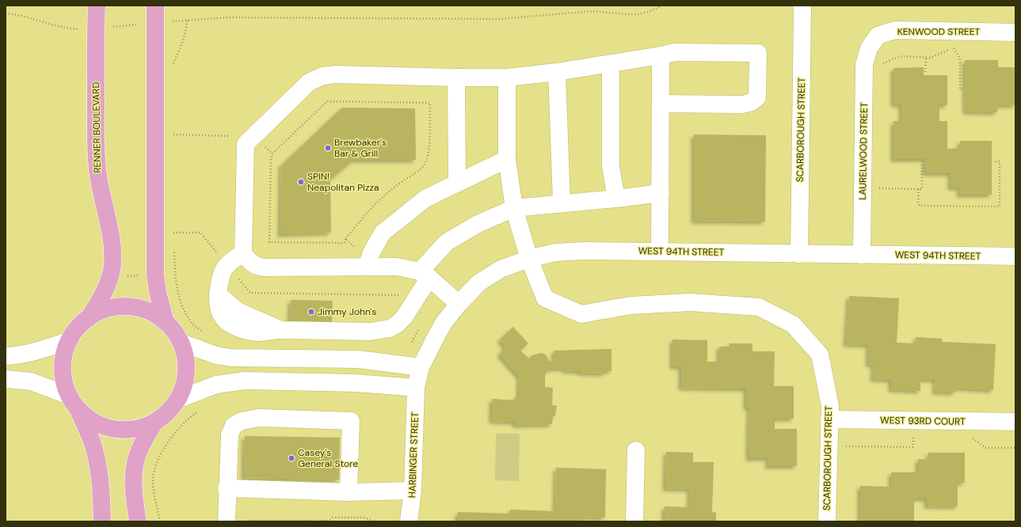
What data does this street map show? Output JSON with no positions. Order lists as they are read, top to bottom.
{
  "streets": {
    "main road": ["RENNER BOULEVARD"],
    "street": [
      "KENWOOD STREET",
      "SCARBOROUGH STREET",
      "LAURELWOOD STREET",
      "WEST 94TH STREET",
      "WEST 93RD COURT",
      "HARBINGER STREET"
    ]
  },
  "crossings": [
    ["KENWOOD STREET", "LAURELWOOD STREET"],
    ["SCARBOROUGH STREET", "WEST 94TH STREET"],
    ["SCARBOROUGH STREET", "WEST 93RD COURT"],
    ["LAURELWOOD STREET", "WEST 94TH STREET"],
    ["WEST 94TH STREET", "HARBINGER STREET"]
  ],
  "places": [
    "Brewbaker's Bar & Grill",
    "SPIN! Neapolitan Pizza",
    "Jimmy John's",
    "Casey's General Store"
  ]
}
